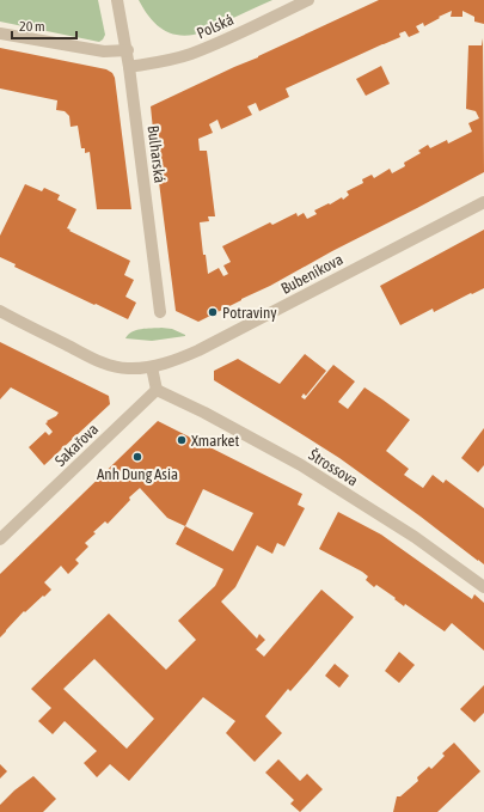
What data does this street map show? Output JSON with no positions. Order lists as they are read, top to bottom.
{
  "streets": {
    "street": [
      "Polská",
      "Bulharská",
      "Bubeníkova",
      "Sakařova",
      "Štrossova"
    ]
  },
  "crossings": [
    ["Polská", "Bulharská"],
    ["Sakařova", "Štrossova"]
  ],
  "places": ["Potraviny", "Xmarket", "Anh Dung Asia"],
  "scale_bar": "20 m"
}
